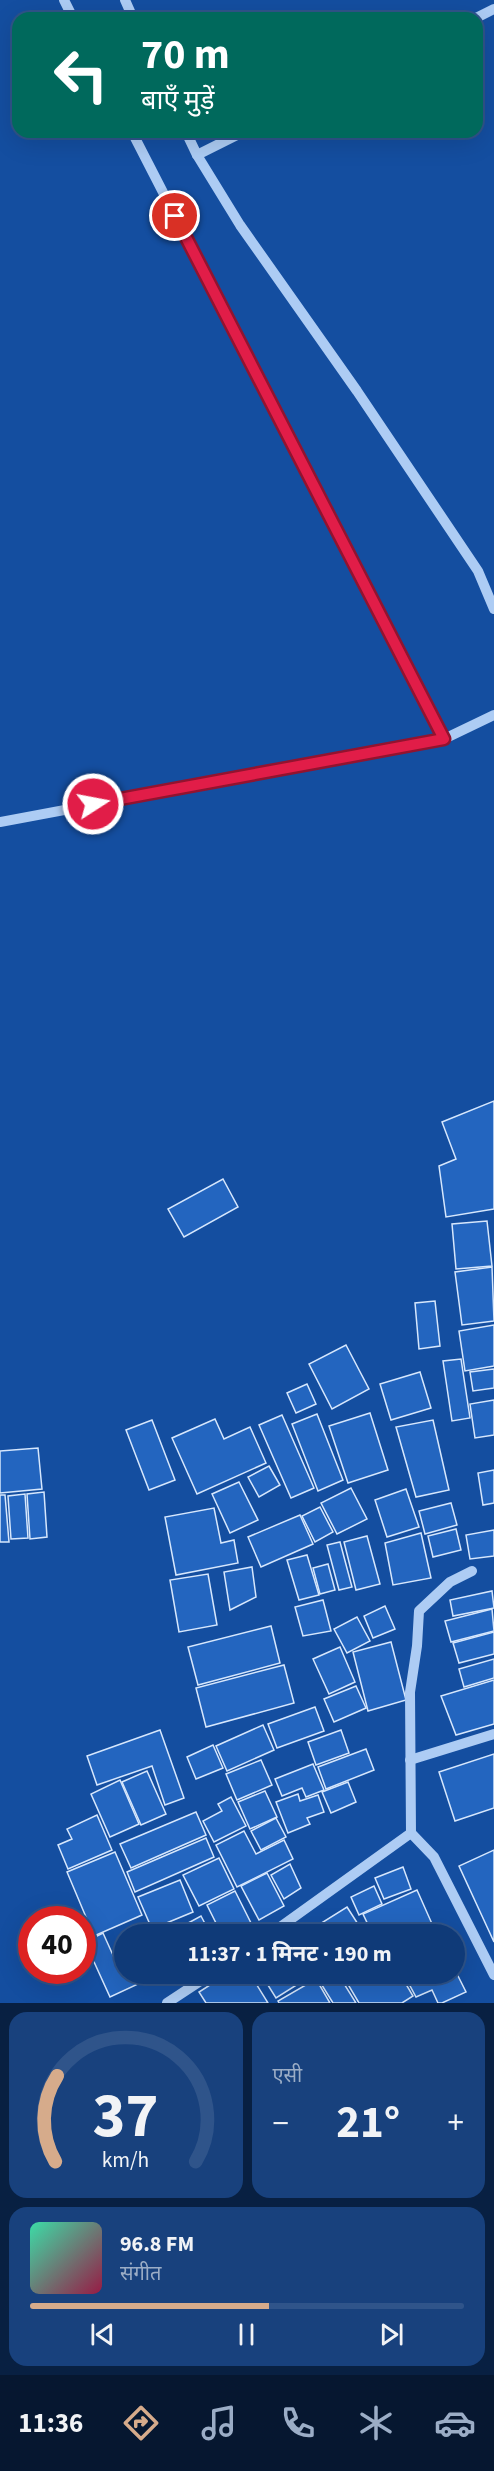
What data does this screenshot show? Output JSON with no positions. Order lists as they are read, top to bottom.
{
  "page": {
    "turn": ["70 m", "बाएँ मुड़ें"],
    "limit": "40",
    "trip": "11:37 · 1 मिनट · 190 m",
    "tile": "एसी",
    "heat": ["−", "21°", "+"],
    "song": ["96.8 FM", "संगीत"],
    "tabs": "11:36",
    "gauge": ["37", "km/h"]
  }
}
